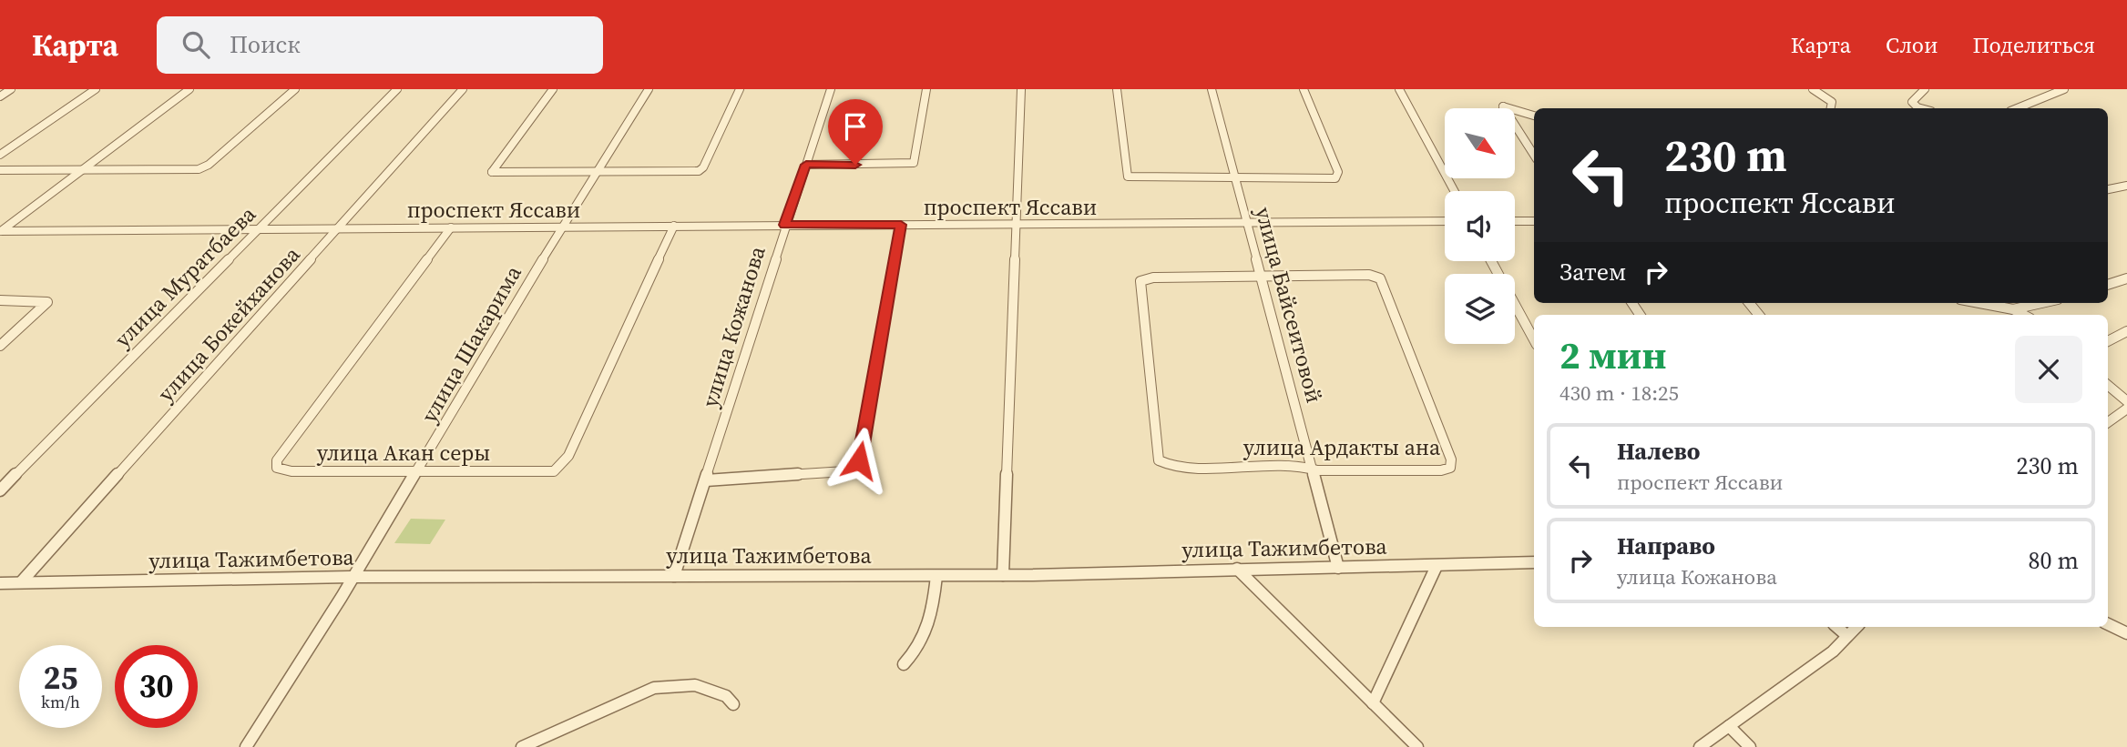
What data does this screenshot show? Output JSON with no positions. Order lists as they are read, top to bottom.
{
  "streets": {
    "street": [
      "проспект Яссави",
      "улица Муратбаева",
      "улица Байсеитовой",
      "улица Бокейханова",
      "улица Кожанова",
      "улица Шакарима",
      "улица Ардакты ана",
      "улица Акан серы",
      "улица Тажимбетова"
    ]
  },
  "crossings": [
    ["проспект Яссави", "улица Муратбаева"],
    ["проспект Яссави", "улица Байсеитовой"],
    ["проспект Яссави", "улица Бокейханова"],
    ["проспект Яссави", "улица Кожанова"],
    ["проспект Яссави", "улица Шакарима"],
    ["проспект Яссави", "улица Акан серы"],
    ["улица Байсеитовой", "улица Ардакты ана"],
    ["улица Байсеитовой", "улица Тажимбетова"],
    ["улица Бокейханова", "улица Тажимбетова"],
    ["улица Кожанова", "улица Тажимбетова"],
    ["улица Шакарима", "улица Акан серы"],
    ["улица Шакарима", "улица Тажимбетова"]
  ],
  "north": "bottom right",
  "page": {
    "header": "Карта",
    "search": "Поиск",
    "nav": ["Карта", "Слои", "Поделиться"],
    "turn": ["230 m", "проспект Яссави"],
    "then": "Затем",
    "heading": ["2 мин", "430 m · 18:25"],
    "list": [
      {
        "name": "Налево",
        "note": "проспект Яссави",
        "value": "230 m"
      },
      {
        "name": "Направо",
        "note": "улица Кожанова",
        "value": "80 m"
      }
    ],
    "speed": "25 km/h",
    "limit": "30"
  }
}
